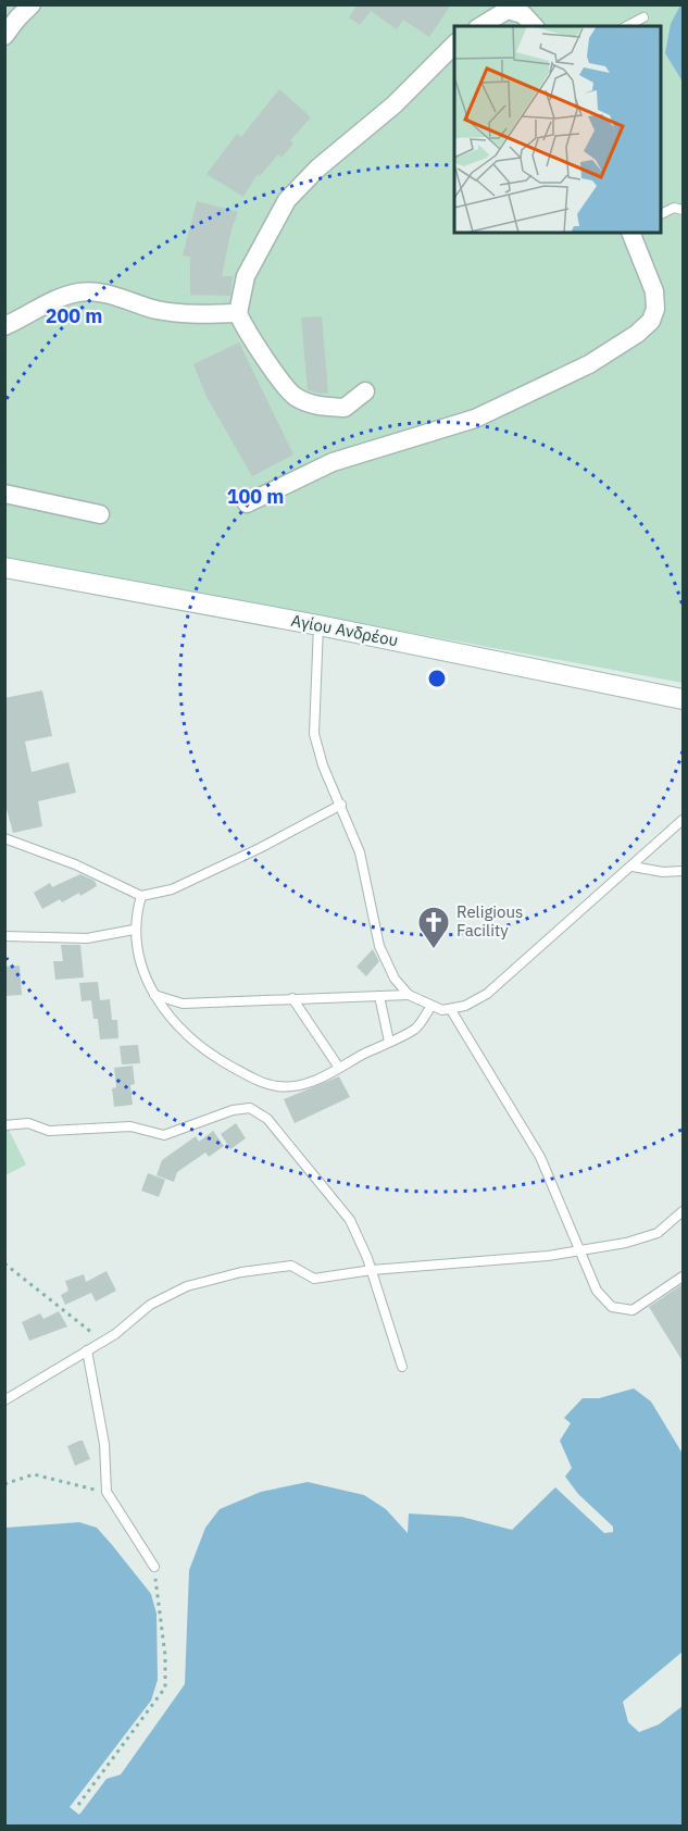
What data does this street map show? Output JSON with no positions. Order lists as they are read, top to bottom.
{
  "streets": {
    "main road": ["Αγίου Ανδρέου"]
  },
  "places": {
    "church": ["Religious Facility"]
  },
  "rings": ["200 m", "100 m"]
}
